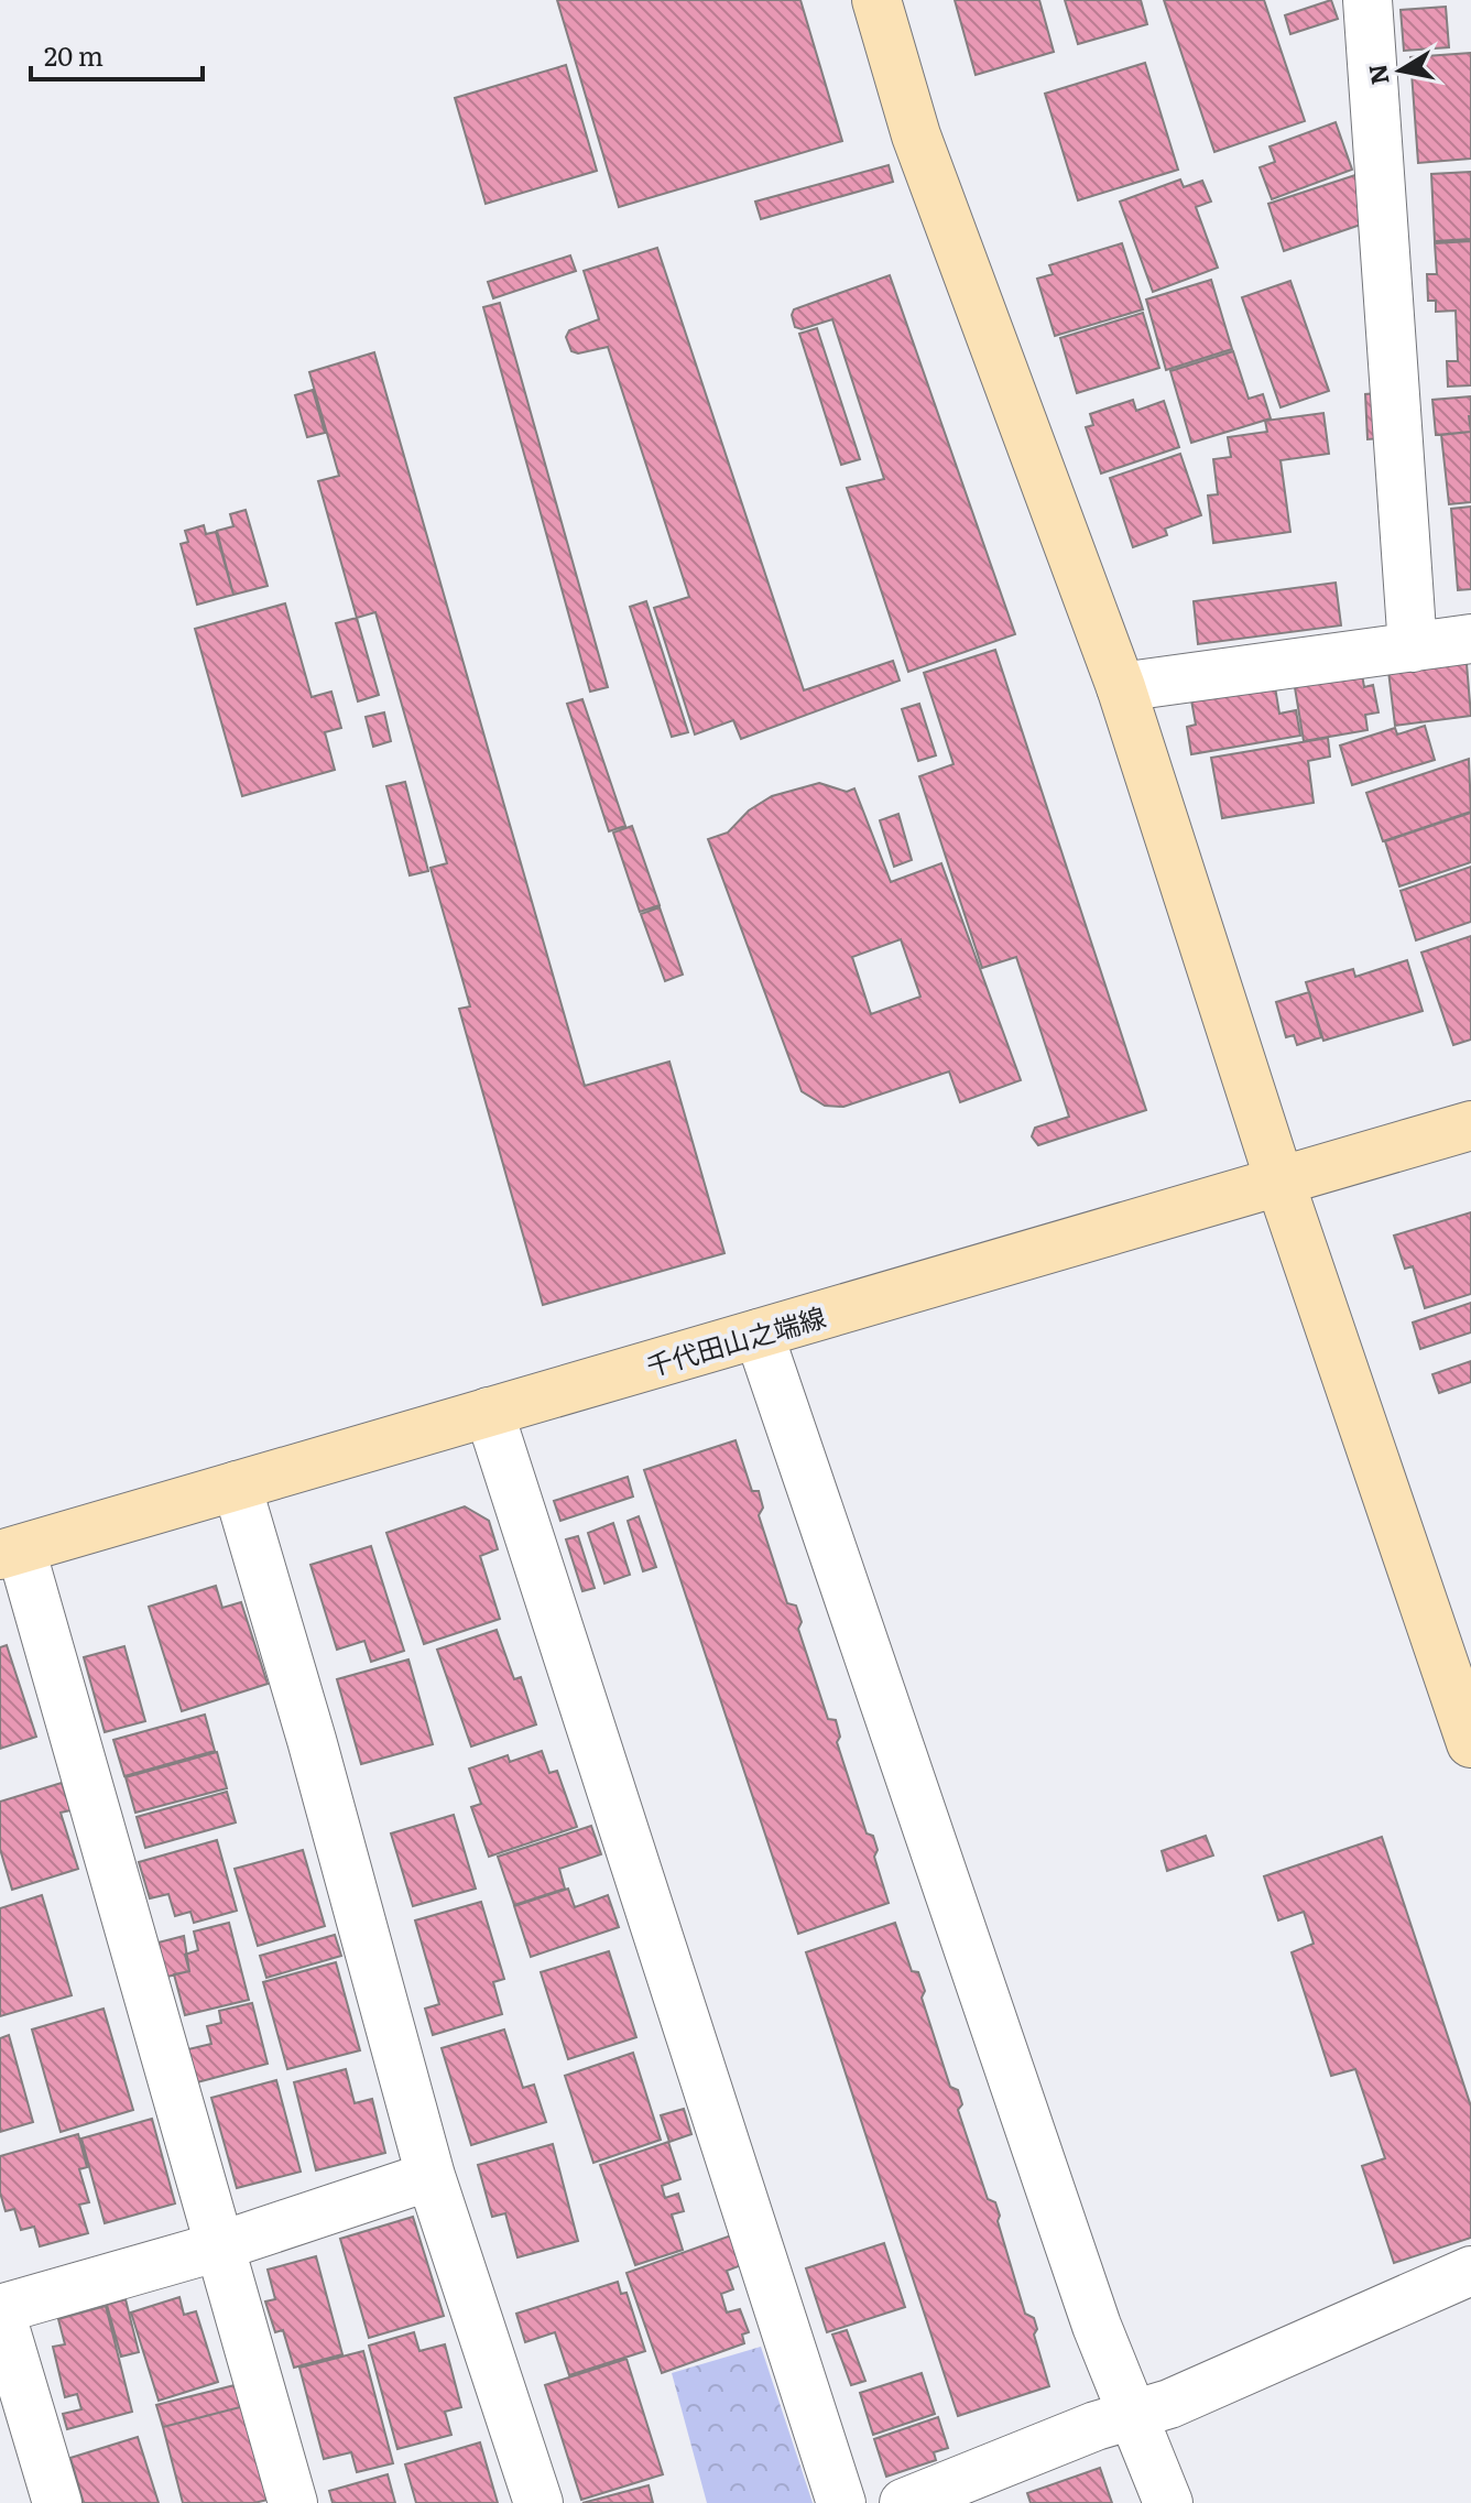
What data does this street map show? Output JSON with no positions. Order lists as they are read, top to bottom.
{
  "streets": {
    "street": ["千代田山之端線"]
  },
  "scale_bar": "20 m",
  "north": "left"
}
